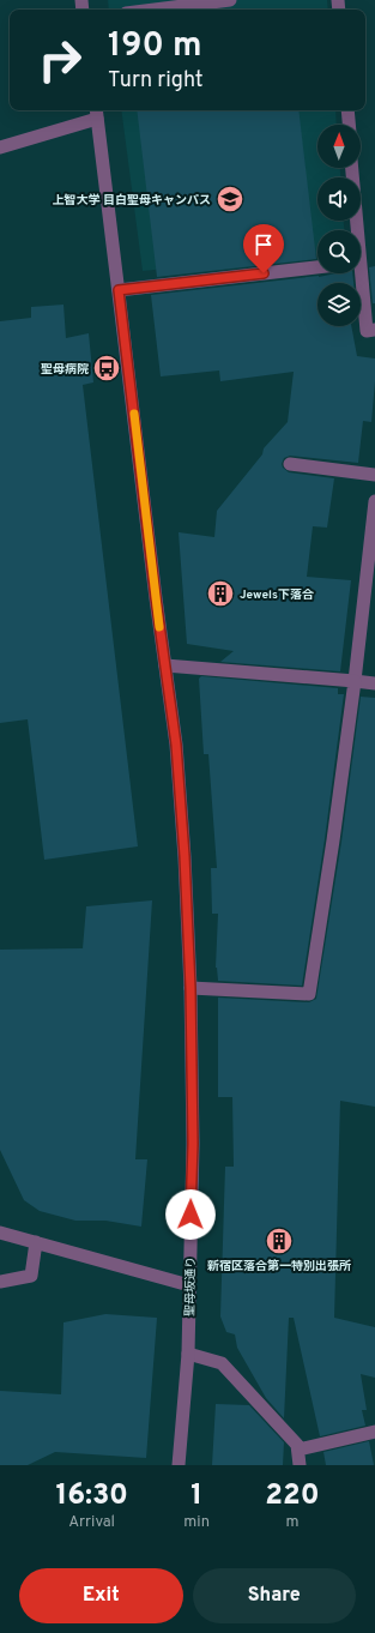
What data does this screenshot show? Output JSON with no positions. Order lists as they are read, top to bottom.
{
  "streets": {
    "street": ["聖母坂通り"]
  },
  "places": {
    "school or university": ["上智大学 目白聖母キャンパス"],
    "bus stop": ["聖母病院"],
    "building": ["Jewels下落合", "新宿区落合第一特別出張所"]
  },
  "north": "top",
  "page": {
    "turn": ["190 m", "Turn right"],
    "eta": [
      "16:30",
      "Arrival",
      "1",
      "min",
      "220",
      "m"
    ],
    "buttons": ["Exit", "Share"]
  }
}
